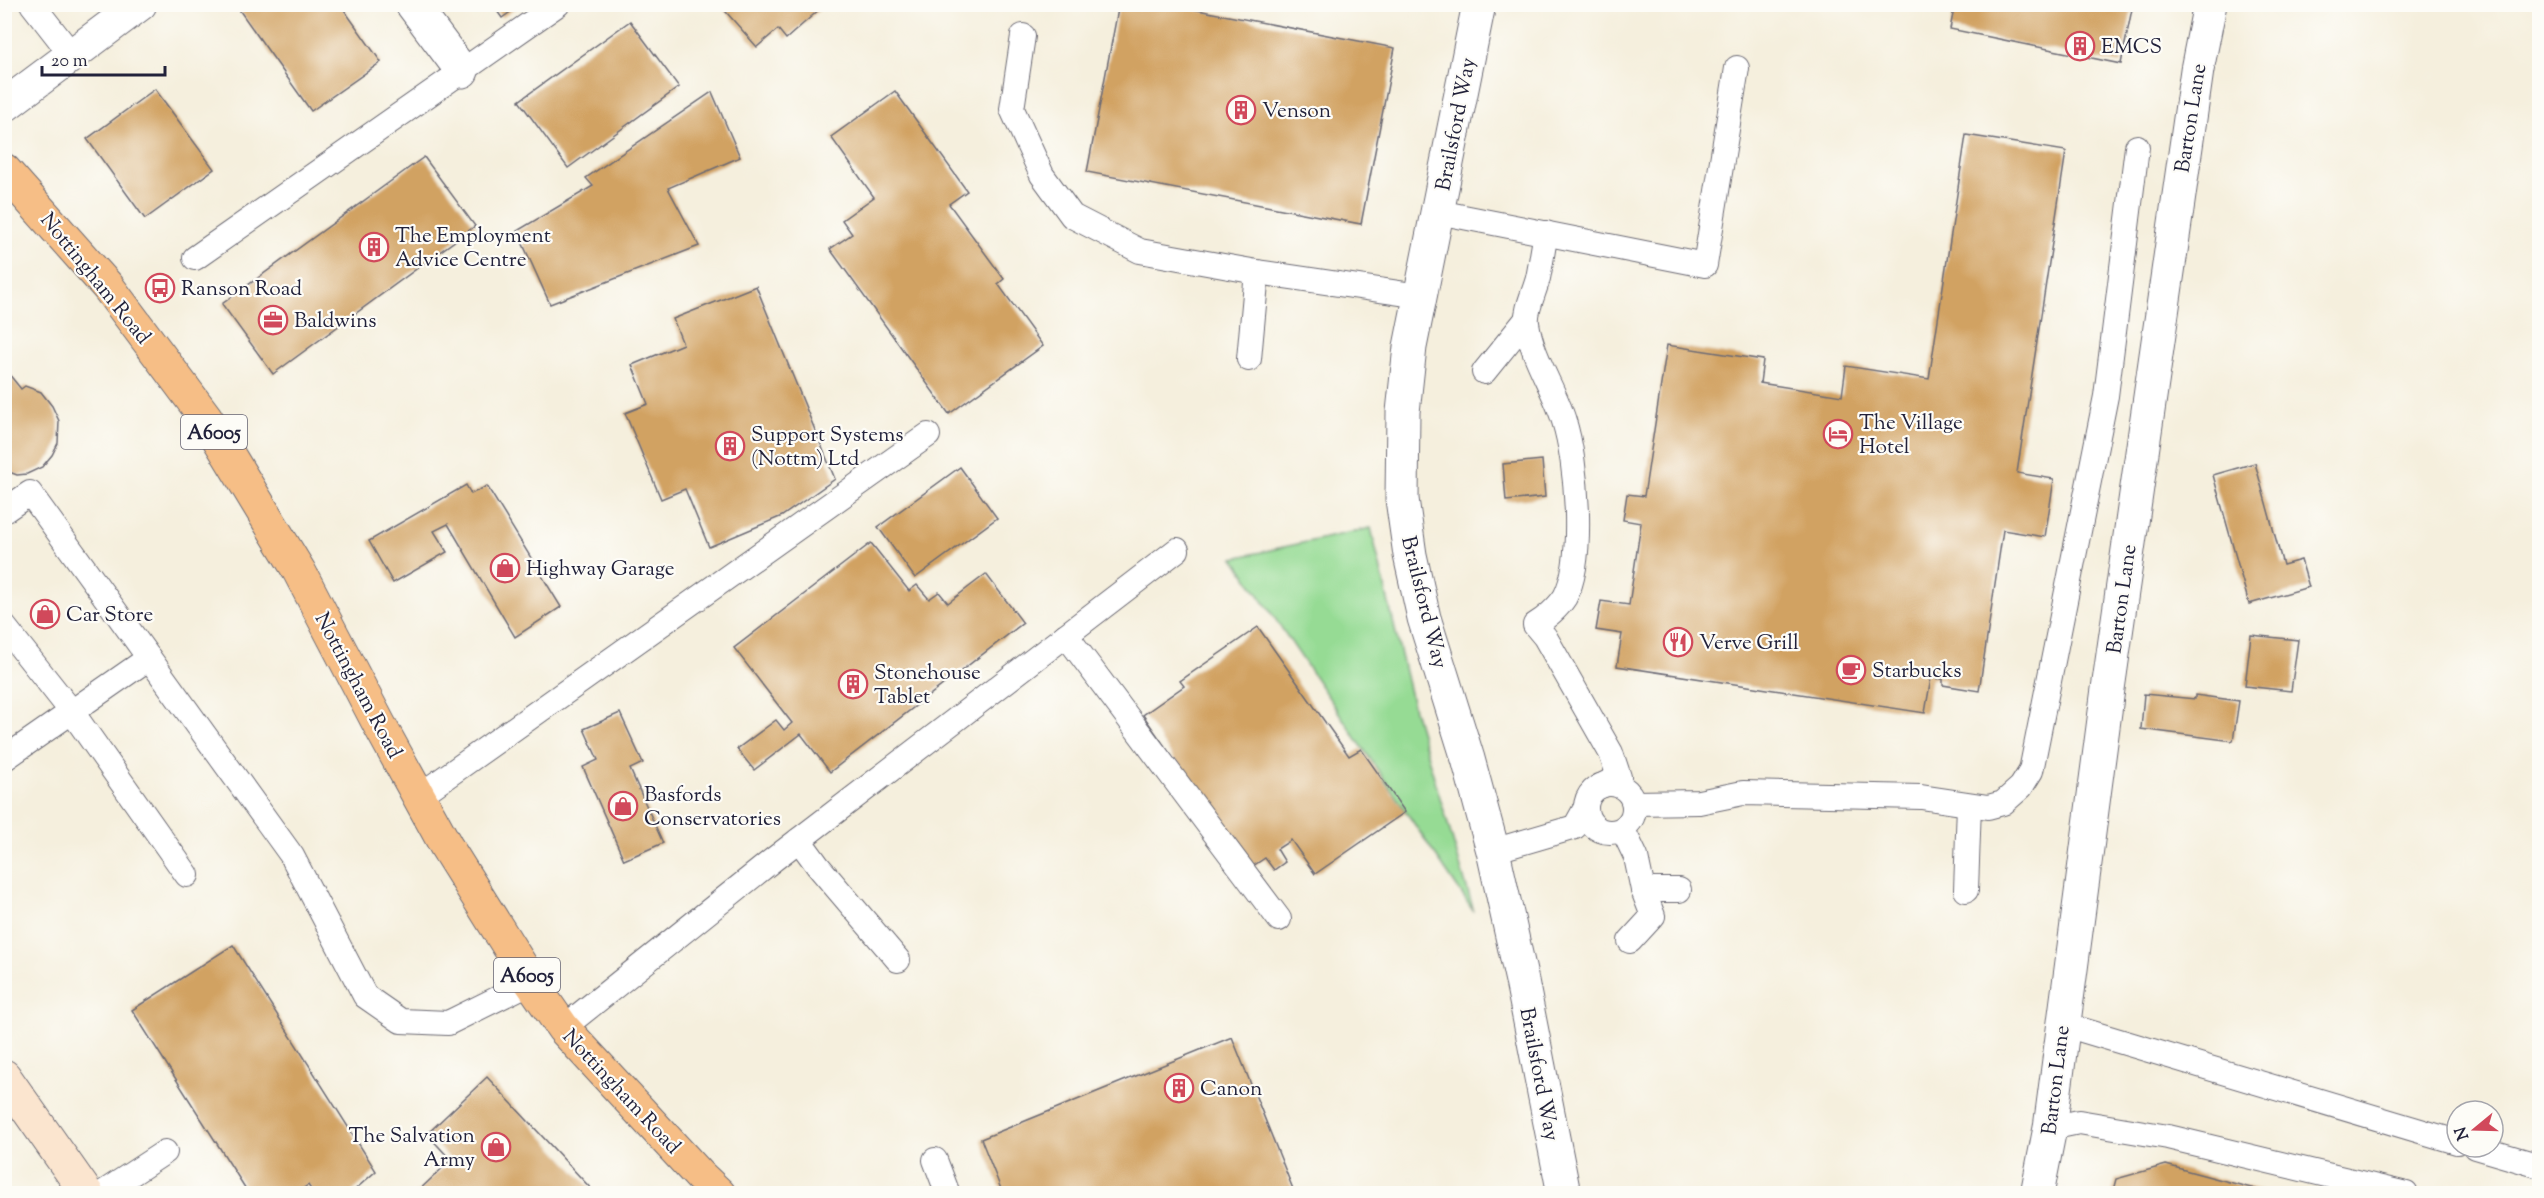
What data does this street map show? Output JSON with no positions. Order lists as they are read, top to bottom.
{
  "streets": {
    "main road": ["Nottingham Road", "A6005"],
    "street": ["Barton Lane", "Brailsford Way"]
  },
  "places": {
    "building": [
      "EMCS",
      "Venson",
      "The Employment Advice Centre",
      "Support Systems (Nottm) Ltd",
      "Stonehouse Tablet",
      "Canon"
    ],
    "bus stop": ["Ranson Road"],
    "office": ["Baldwins"],
    "hotel": ["The Village Hotel"],
    "shop": [
      "Highway Garage",
      "Car Store",
      "Basfords Conservatories",
      "The Salvation Army"
    ],
    "restaurant": ["Verve Grill"],
    "cafe": ["Starbucks"]
  },
  "scale_bar": "20 m",
  "north": "left"
}
